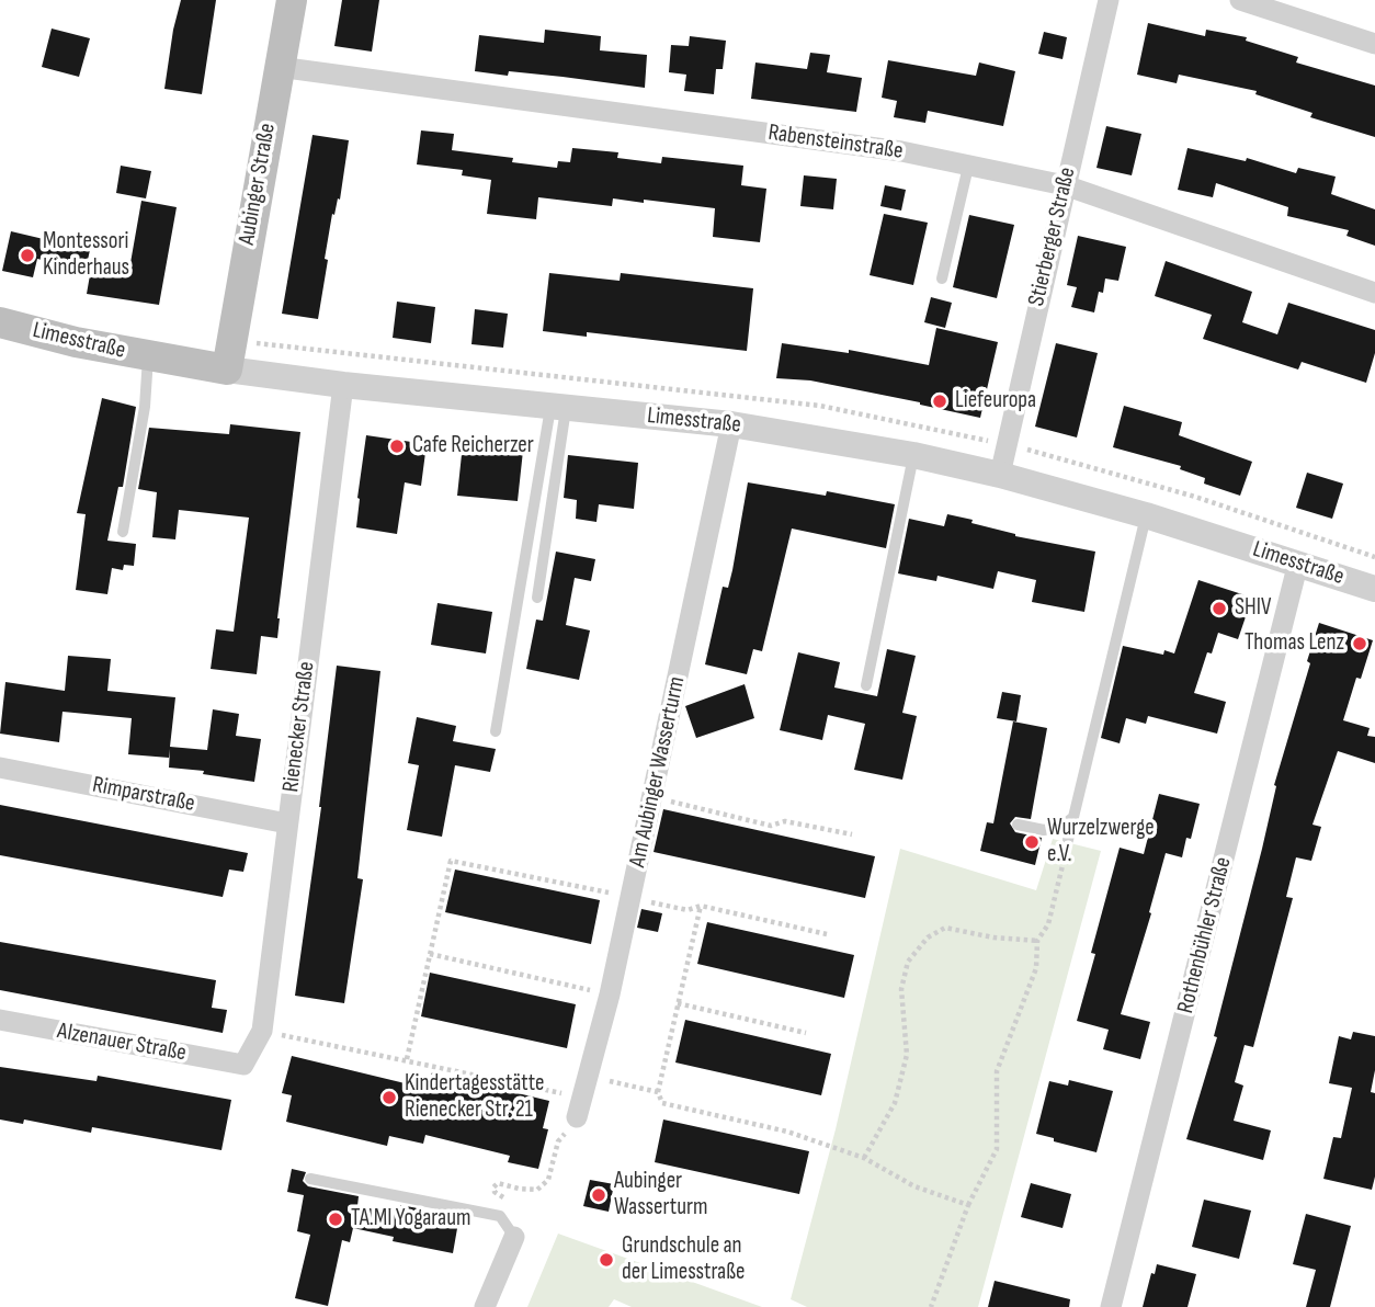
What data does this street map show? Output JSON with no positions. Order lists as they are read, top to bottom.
{
  "streets": {
    "main road": ["Aubinger Straße", "Limesstraße"],
    "street": [
      "Rabensteinstraße",
      "Stierberger Straße",
      "Rienecker Straße",
      "Am Aubinger Wasserturm",
      "Rimparstraße",
      "Rothenbühler Straße",
      "Alzenauer Straße"
    ]
  },
  "crossings": [
    ["Rabensteinstraße", "Aubinger Straße"],
    ["Rabensteinstraße", "Stierberger Straße"],
    ["Aubinger Straße", "Limesstraße"],
    ["Stierberger Straße", "Limesstraße"],
    ["Limesstraße", "Rienecker Straße"],
    ["Limesstraße", "Am Aubinger Wasserturm"],
    ["Limesstraße", "Rothenbühler Straße"],
    ["Rienecker Straße", "Rimparstraße"],
    ["Rienecker Straße", "Alzenauer Straße"]
  ],
  "places": [
    "Montessori Kinderhaus",
    "Liefeuropa",
    "Cafe Reicherzer",
    "SHIV",
    "Thomas Lenz",
    "Wurzelzwerge e.V.",
    "Kindertagesstätte Rienecker Str. 21",
    "Aubinger Wasserturm",
    "TA.MI Yogaraum",
    "Grundschule an der Limesstraße"
  ]
}
